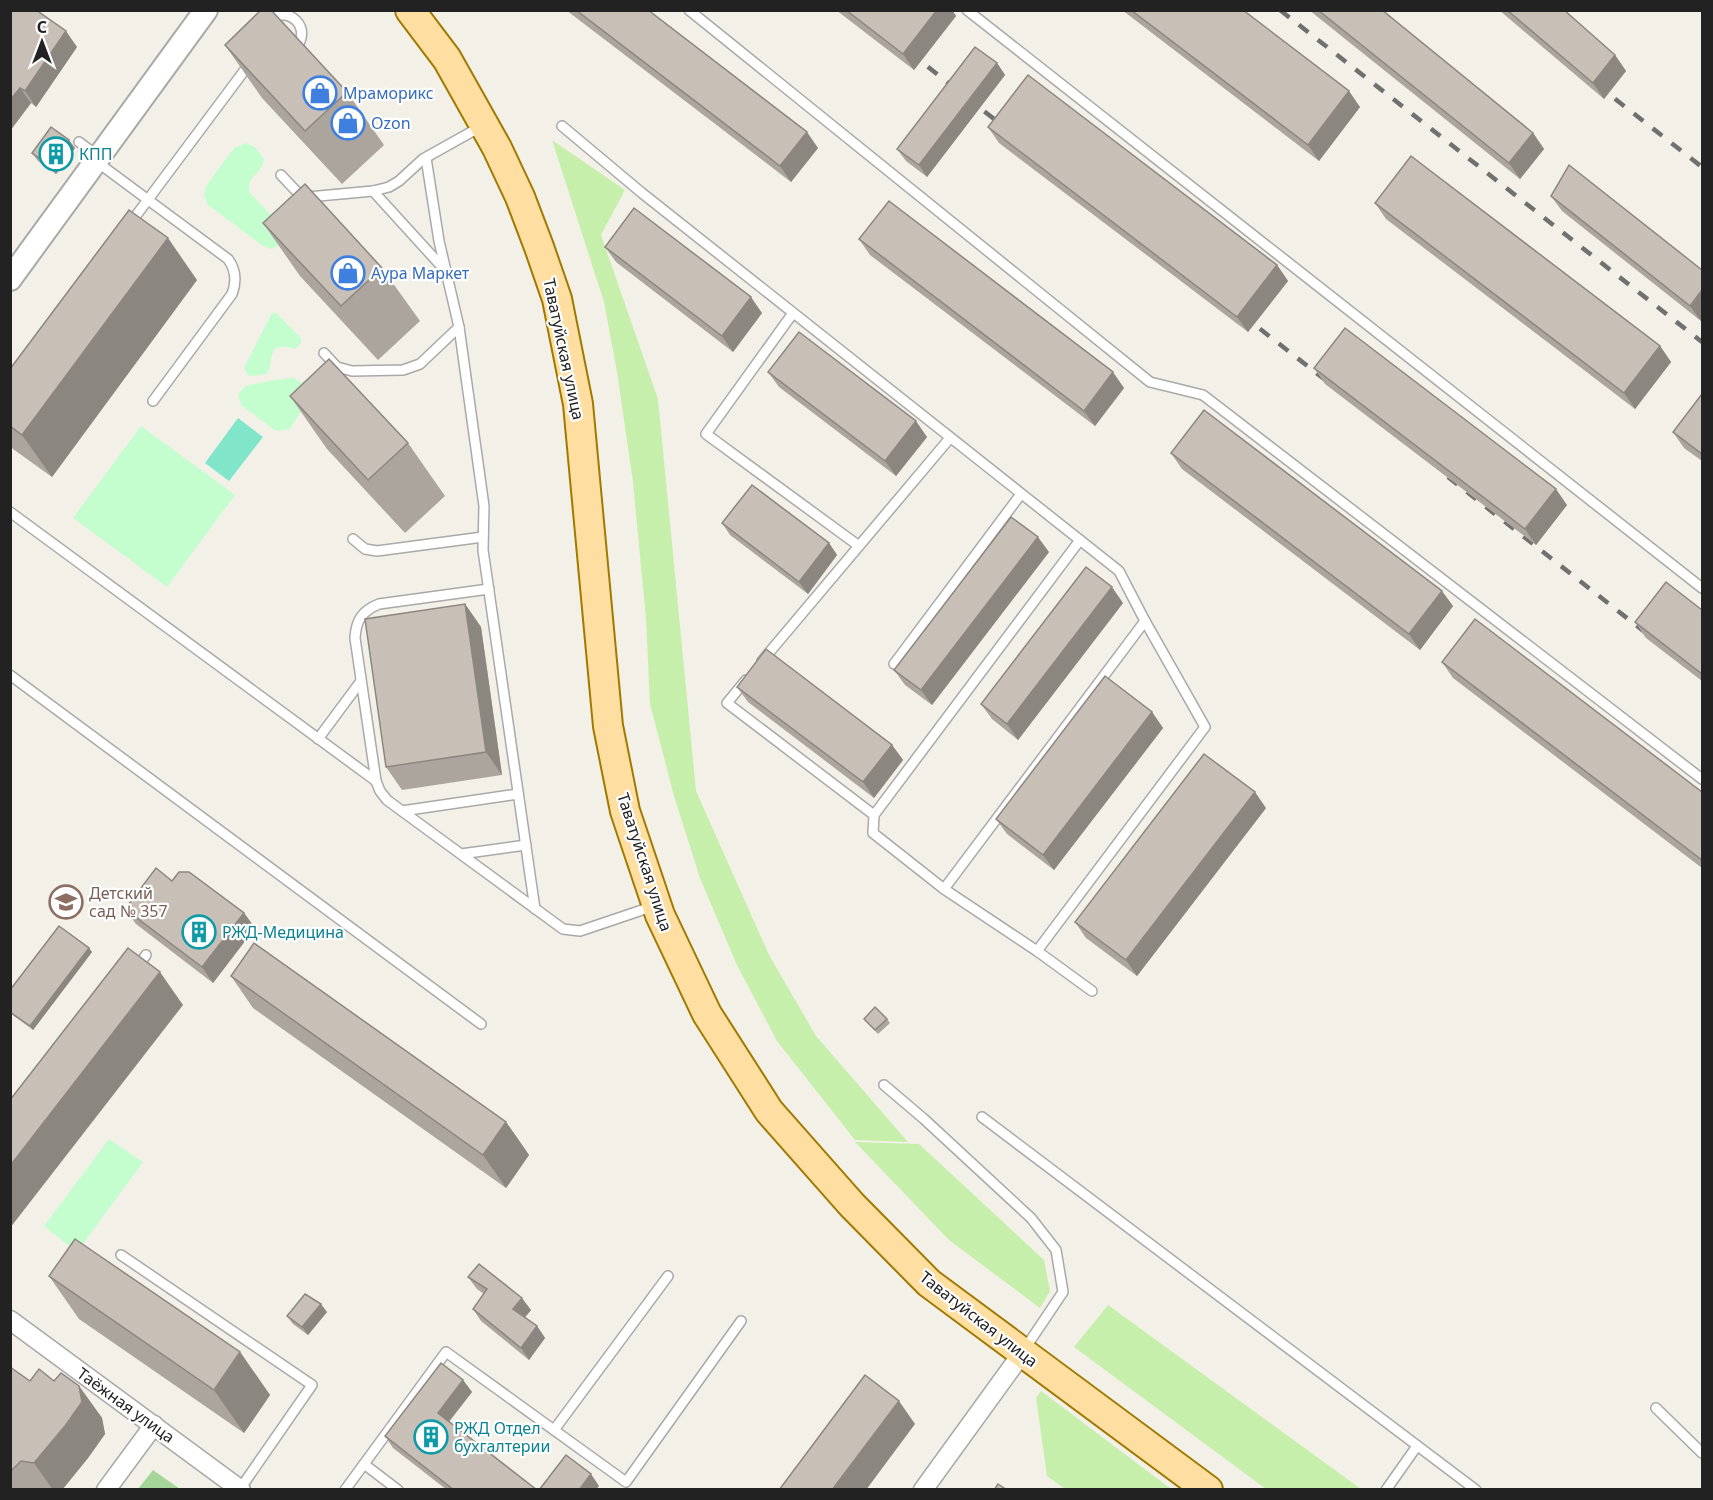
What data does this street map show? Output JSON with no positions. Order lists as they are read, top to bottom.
{
  "streets": {
    "main road": ["Таватуйская улица"],
    "street": ["Таёжная улица"]
  },
  "places": {
    "shop": ["Мраморикс", "Ozon", "Аура Маркет"],
    "building": ["КПП", "РЖД-Медицина", "РЖД Отдел бухгалтерии"],
    "school or university": ["Детский сад № 357"]
  },
  "north": "top"
}
